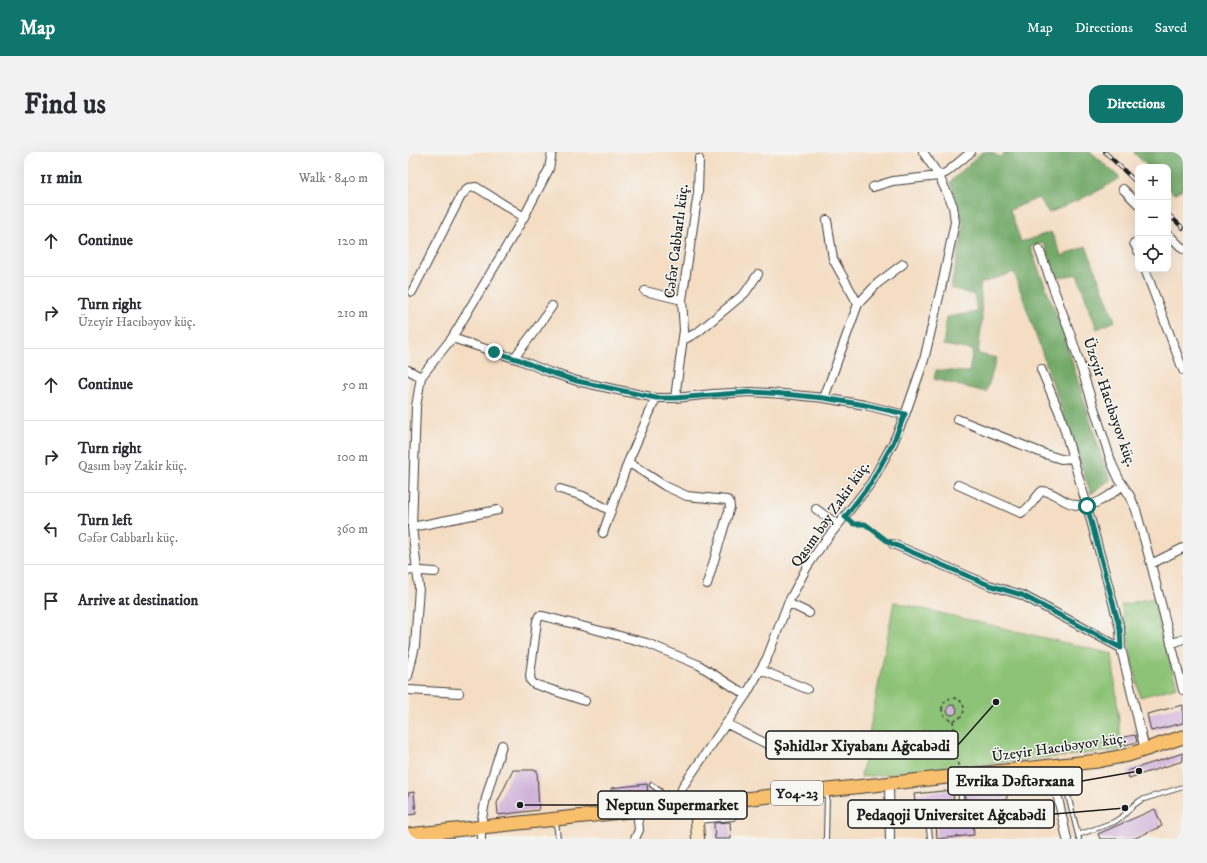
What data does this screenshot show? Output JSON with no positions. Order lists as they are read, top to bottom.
{
  "streets": {
    "main road": ["Üzeyir Hacıbəyov küç.", "Y04-23"],
    "street": ["Cəfər Cabbarlı küç.", "Qasım bəy Zakir küç."]
  },
  "crossings": [
    ["Üzeyir Hacıbəyov küç.", "Qasım bəy Zakir küç."]
  ],
  "places": [
    "Şəhidlər Xiyabanı Ağcabədi",
    "Evrika Dəftərxana",
    "Neptun Supermarket",
    "Pedaqoji Universitet Ağcabədi"
  ],
  "page": {
    "header": "Map",
    "nav": ["Map", "Directions", "Saved"],
    "buttons": "Directions",
    "title": "Find us",
    "heading": ["11 min", "Walk · 840 m"],
    "map_buttons": ["+", "−"],
    "list": [
      ["Continue", "120 m"],
      ["Turn right", "Üzeyir Hacıbəyov küç.", "210 m"],
      ["Continue", "50 m"],
      ["Turn right", "Qasım bəy Zakir küç.", "100 m"],
      ["Turn left", "Cəfər Cabbarlı küç.", "360 m"],
      "Arrive at destination"
    ]
  }
}
